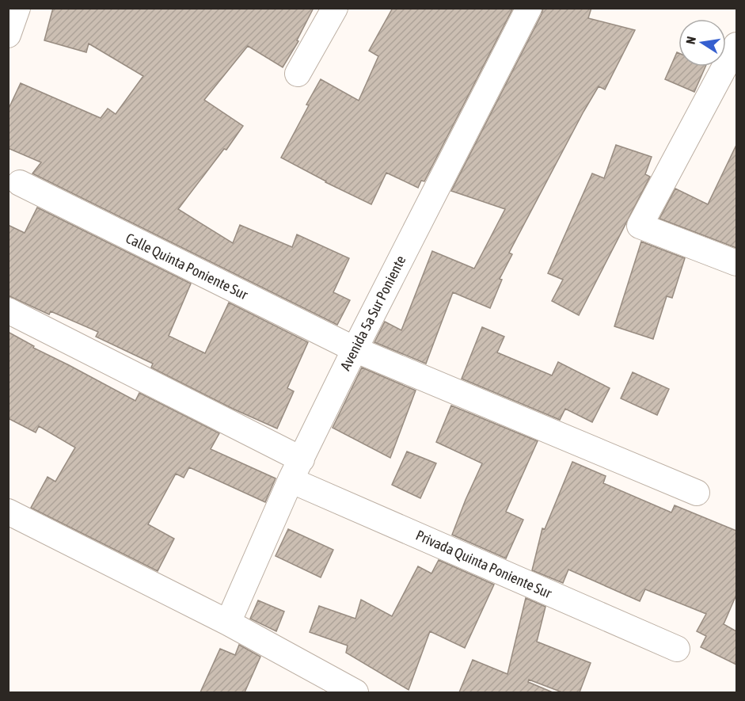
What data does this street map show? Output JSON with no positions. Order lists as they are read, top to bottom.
{
  "streets": {
    "street": ["Calle Quinta Poniente Sur", "Avenida 5a Sur Poniente", "Privada Quinta Poniente Sur"]
  },
  "crossings": [
    ["Calle Quinta Poniente Sur", "Avenida 5a Sur Poniente"],
    ["Avenida 5a Sur Poniente", "Privada Quinta Poniente Sur"]
  ],
  "north": "left"
}
